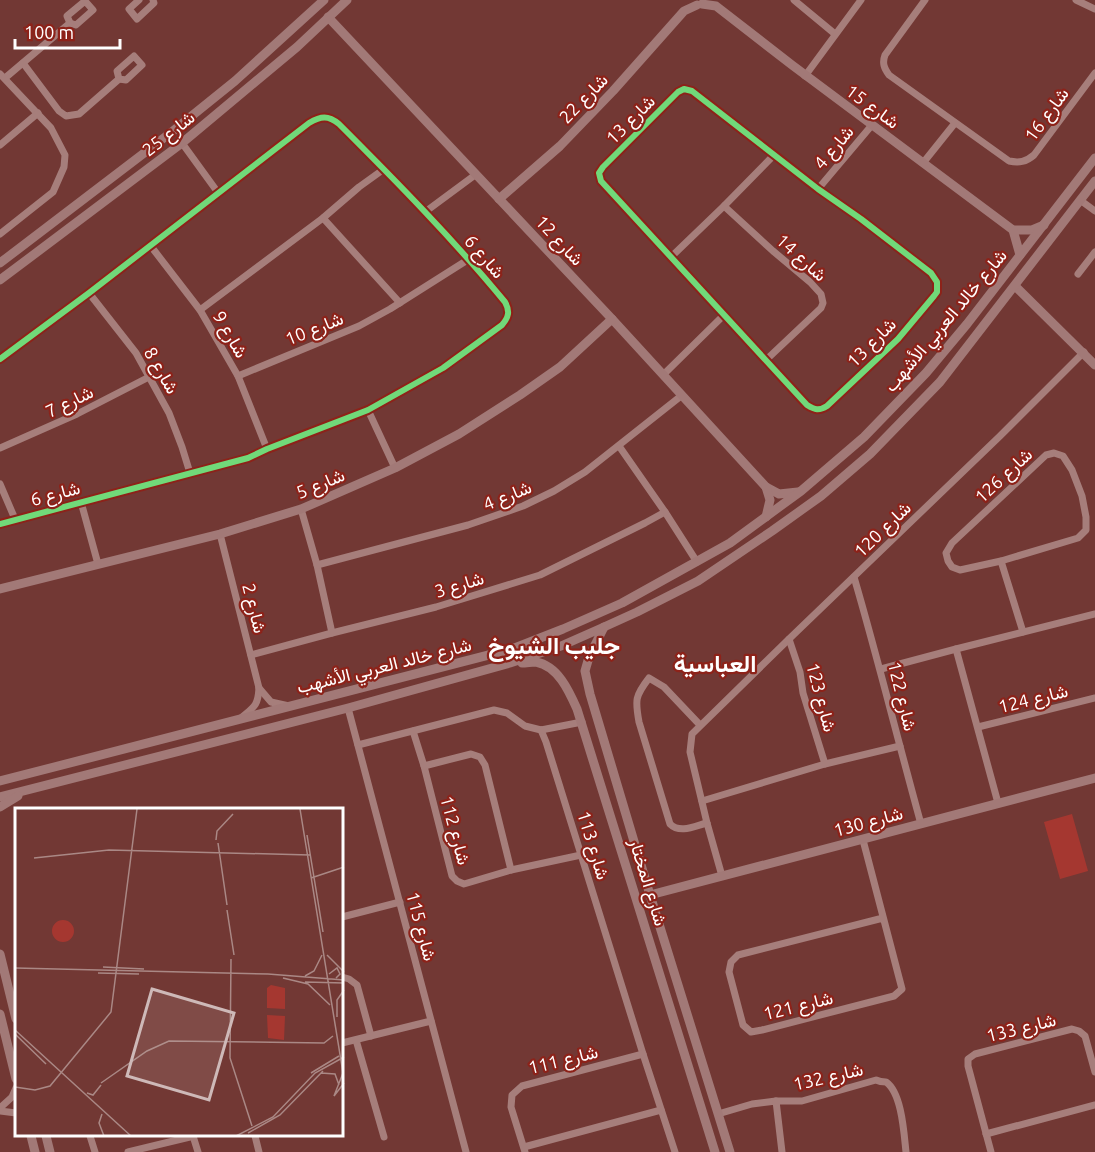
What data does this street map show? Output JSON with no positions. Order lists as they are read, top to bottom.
{
  "streets": {
    "street": [
      "شارع 22",
      "شارع 15",
      "شارع 16",
      "شارع 13",
      "شارع 25",
      "4 شارع",
      "شارع 12",
      "شارع 6",
      "14 شارع",
      "شارع خالد العربي الأشهب",
      "شارع 10",
      "شارع 9",
      "13 شارع",
      "شارع 8",
      "شارع 7",
      "شارع 126",
      "شارع 5",
      "شارع 4",
      "شارع 120",
      "شارع 3",
      "شارع 2",
      "شارع 122",
      "شارع 123",
      "شارع 124",
      "شارع 130",
      "شارع 112",
      "شارع 113",
      "شارع المختار",
      "شارع 115",
      "شارع 121",
      "شارع 133",
      "شارع 111",
      "شارع 132"
    ]
  },
  "crossings": [
    ["شارع 22", "شارع 15"],
    ["شارع 22", "شارع 12"],
    ["شارع 15", "4 شارع"],
    ["شارع 13", "13 شارع"],
    ["شارع 25", "شارع 12"],
    ["4 شارع", "13 شارع"],
    ["شارع 12", "شارع 5"],
    ["شارع 12", "شارع 4"],
    ["شارع 6", "شارع 10"],
    ["شارع 6", "شارع 9"],
    ["شارع 6", "شارع 8"],
    ["شارع 6", "شارع 5"],
    ["14 شارع", "13 شارع"],
    ["شارع خالد العربي الأشهب", "شارع المختار"],
    ["شارع خالد العربي الأشهب", "شارع 115"],
    ["شارع 10", "شارع 9"],
    ["شارع 8", "شارع 7"],
    ["شارع 5", "شارع 2"],
    ["شارع 120", "شارع 122"],
    ["شارع 120", "شارع 123"],
    ["شارع 120", "شارع 130"],
    ["شارع 3", "شارع 2"],
    ["شارع 122", "شارع 130"],
    ["شارع 124", "شارع 130"],
    ["شارع 130", "شارع المختار"],
    ["شارع 130", "شارع 121"],
    ["شارع 112", "شارع 113"],
    ["شارع 113", "شارع 111"],
    ["شارع المختار", "شارع 132"]
  ],
  "districts": ["جليب الشيوخ", "العباسية"],
  "scale_bar": "100 m"
}
